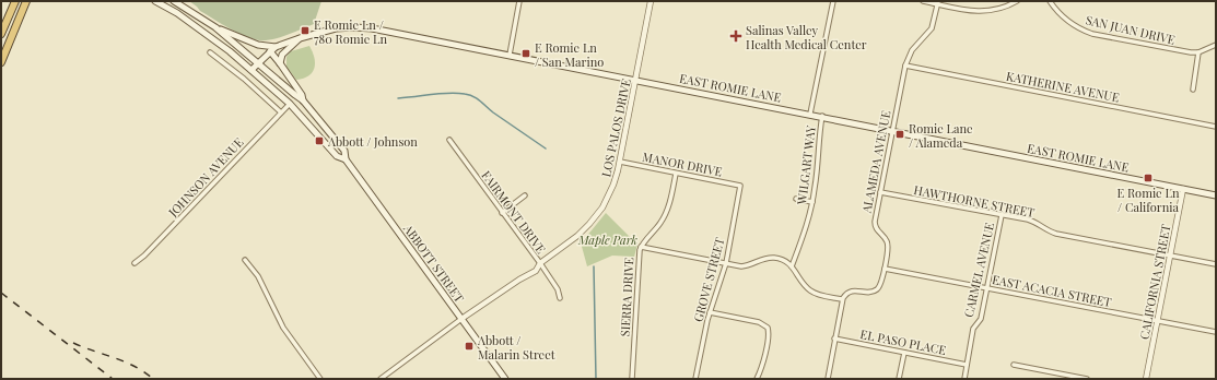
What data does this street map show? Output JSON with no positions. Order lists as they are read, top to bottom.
{
  "streets": {
    "main road": ["EAST ROMIE LANE", "ABBOTT STREET"],
    "street": [
      "SAN JUAN DRIVE",
      "KATHERINE AVENUE",
      "LOS PALOS DRIVE",
      "ALAMEDA AVENUE",
      "MANOR DRIVE",
      "WILGART WAY",
      "JOHNSON AVENUE",
      "HAWTHORNE STREET",
      "FAIRMONT DRIVE",
      "CARMEL AVENUE",
      "GROVE STREET",
      "CALIFORNIA STREET",
      "EAST ACACIA STREET",
      "SIERRA DRIVE",
      "EL PASO PLACE"
    ]
  },
  "crossings": [
    ["KATHERINE AVENUE", "ALAMEDA AVENUE"],
    ["EAST ROMIE LANE", "LOS PALOS DRIVE"],
    ["EAST ROMIE LANE", "ALAMEDA AVENUE"],
    ["EAST ROMIE LANE", "WILGART WAY"],
    ["EAST ROMIE LANE", "ABBOTT STREET"],
    ["EAST ROMIE LANE", "CALIFORNIA STREET"],
    ["LOS PALOS DRIVE", "MANOR DRIVE"],
    ["LOS PALOS DRIVE", "FAIRMONT DRIVE"],
    ["LOS PALOS DRIVE", "ABBOTT STREET"],
    ["ALAMEDA AVENUE", "HAWTHORNE STREET"],
    ["ALAMEDA AVENUE", "EAST ACACIA STREET"],
    ["MANOR DRIVE", "GROVE STREET"],
    ["MANOR DRIVE", "SIERRA DRIVE"],
    ["JOHNSON AVENUE", "ABBOTT STREET"],
    ["HAWTHORNE STREET", "CARMEL AVENUE"],
    ["HAWTHORNE STREET", "CALIFORNIA STREET"],
    ["CARMEL AVENUE", "EAST ACACIA STREET"],
    ["CARMEL AVENUE", "EL PASO PLACE"],
    ["CALIFORNIA STREET", "EAST ACACIA STREET"]
  ],
  "parks": ["Maple Park"],
  "places": {
    "transit": [
      "E Romie Ln / 780 Romie Ln",
      "E Romie Ln / San Marino",
      "Romie Lane / Alameda",
      "Abbott / Johnson",
      "E Romie Ln / California",
      "Abbott / Malarin Street"
    ],
    "health": ["Salinas Valley Health Medical Center"]
  }
}
